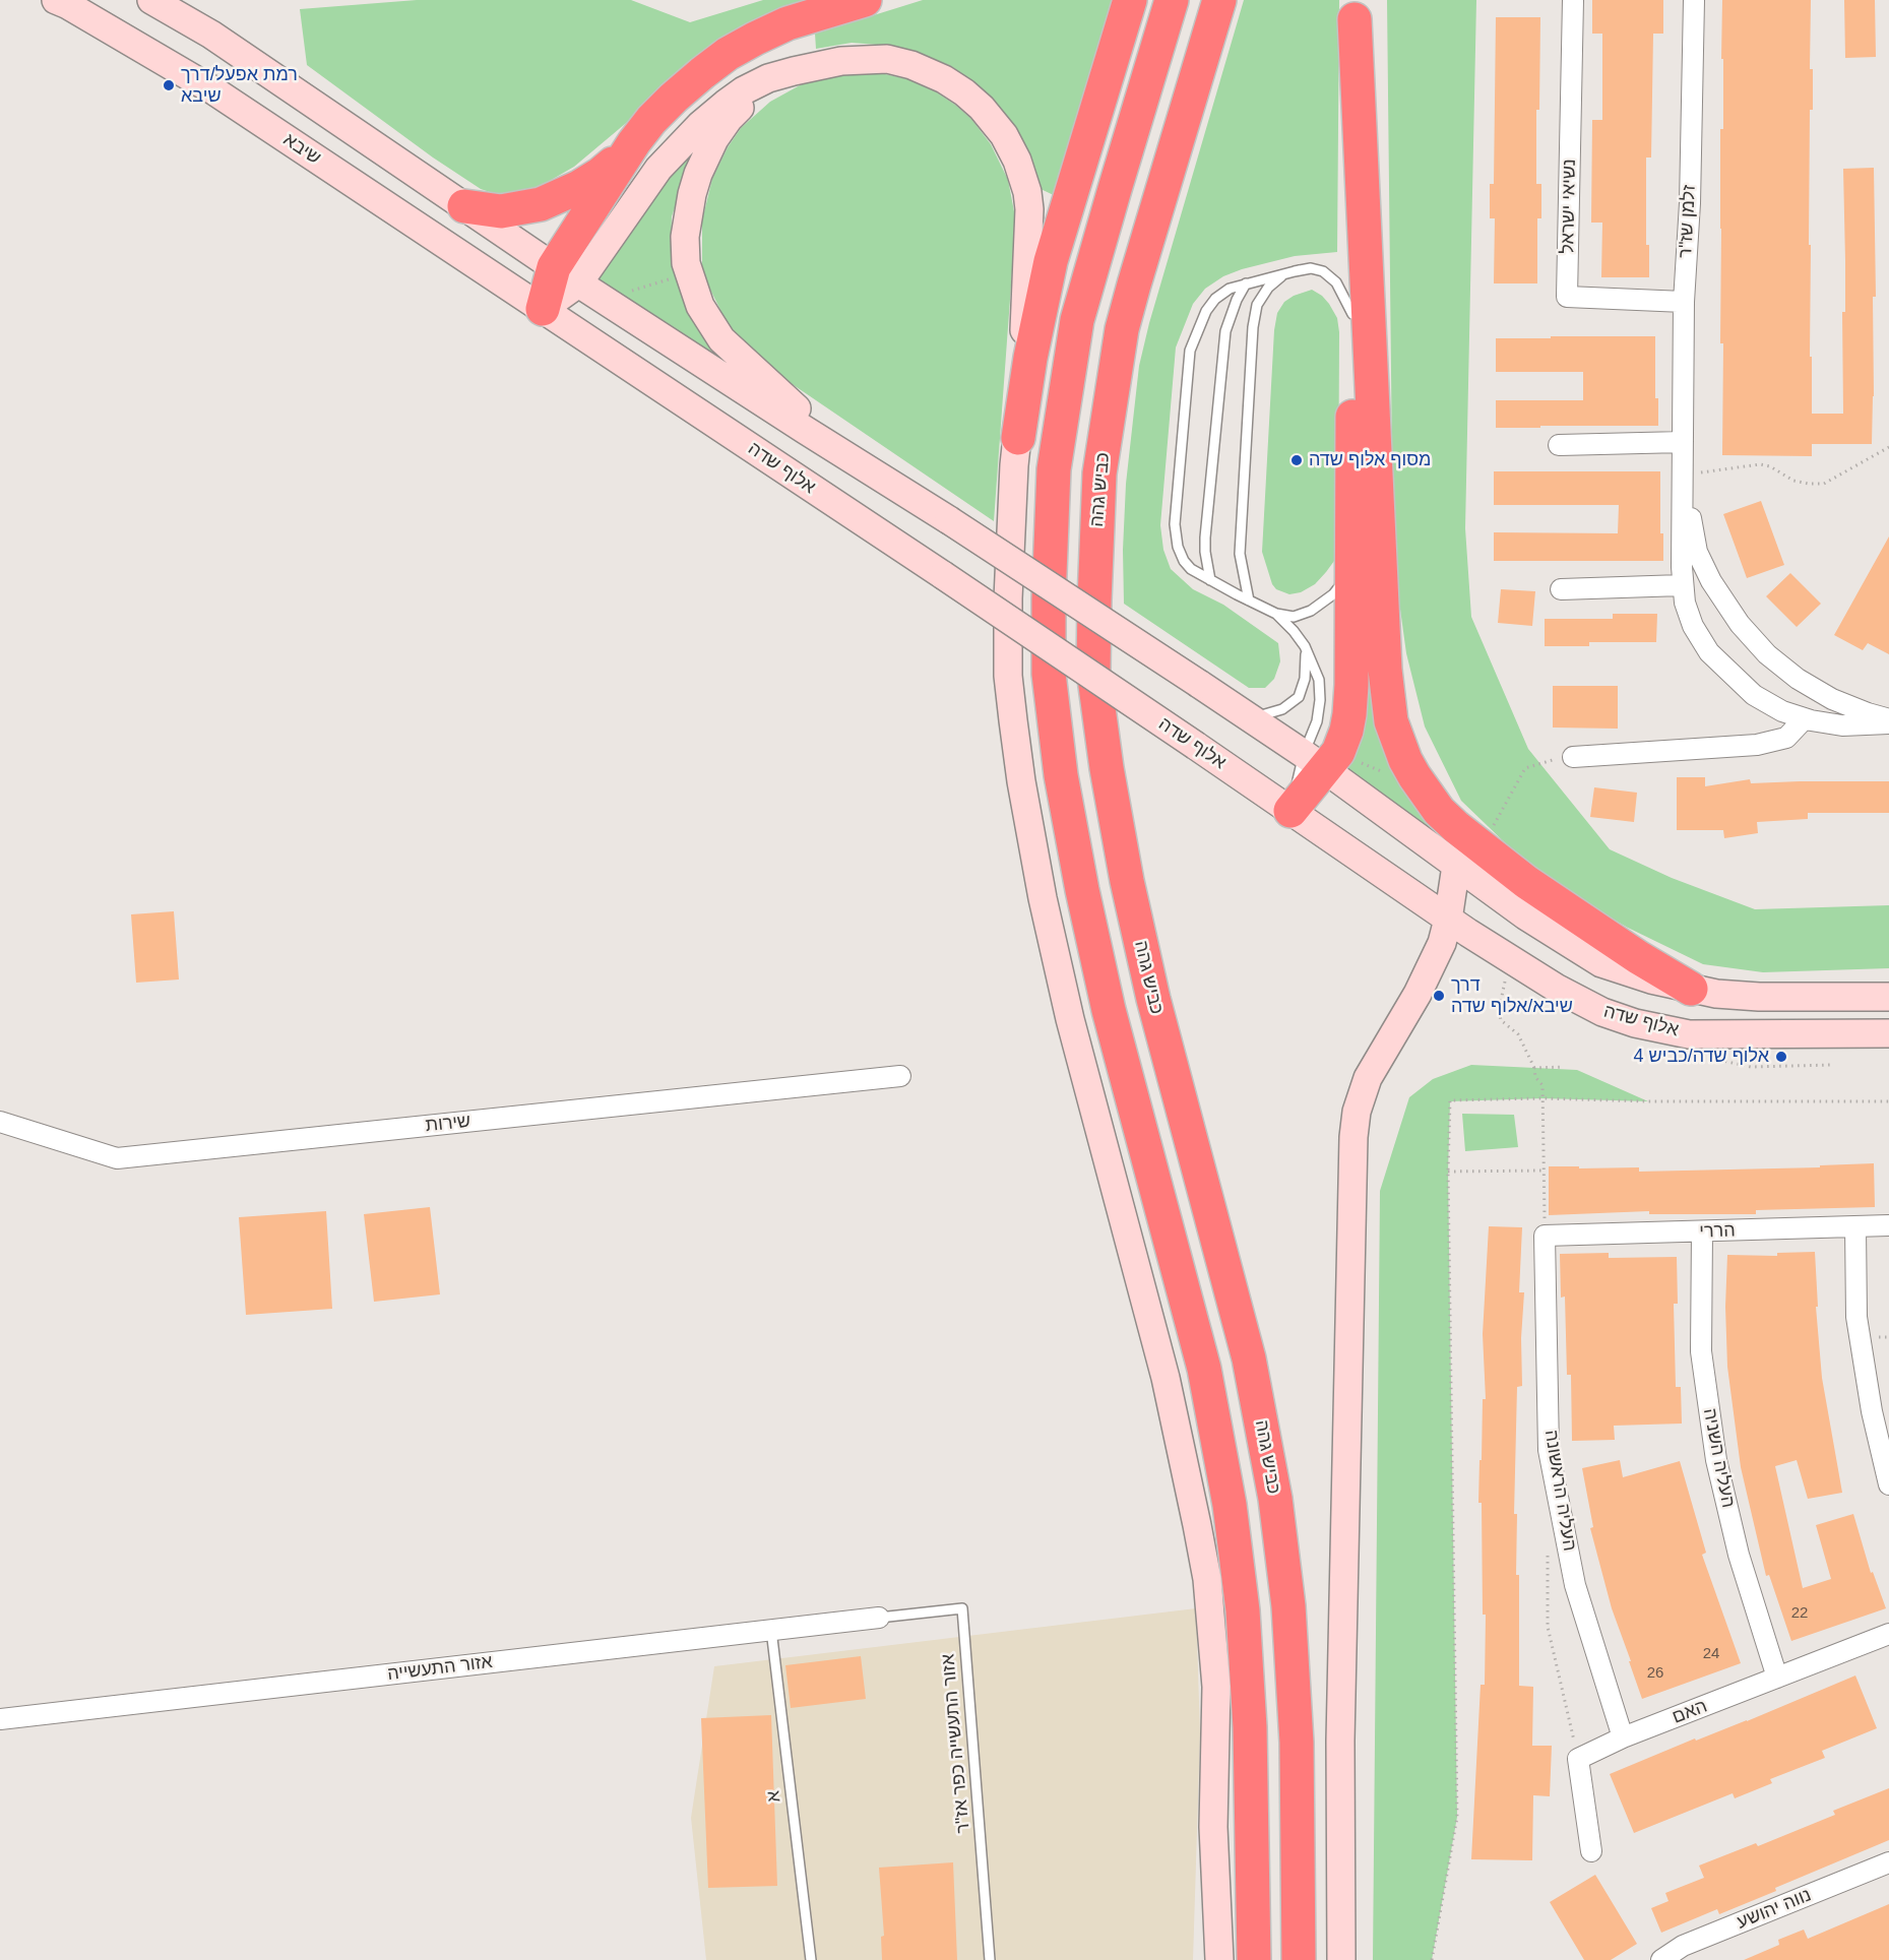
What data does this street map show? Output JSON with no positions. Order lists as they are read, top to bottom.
{
  "streets": {
    "highway": ["כביש גהה"],
    "main road": ["שיבא", "אלוף שדה"],
    "street": [
      "נשיאי ישראל",
      "זלמן שז\"ר",
      "שירות",
      "הררי",
      "העליה השניה",
      "העליה הראשונה",
      "אזור התעשייה",
      "האם",
      "נווה יהושע"
    ],
    "lane": ["אזור התעשייה כפר אז\"ר", "א"]
  },
  "crossings": [
    ["שיבא", "אלוף שדה"],
    ["נשיאי ישראל", "זלמן שז\"ר"],
    ["הררי", "העליה השניה"],
    ["הררי", "העליה הראשונה"],
    ["העליה השניה", "האם"],
    ["העליה הראשונה", "האם"],
    ["אזור התעשייה", "אזור התעשייה כפר אז\"ר"],
    ["אזור התעשייה", "א"]
  ],
  "places": [
    "רמת אפעל/דרך שיבא",
    "מסוף אלוף שדה",
    "דרך שיבא/אלוף שדה",
    "אלוף שדה/כביש 4"
  ],
  "house_numbers": ["22", "24", "26"]
}
